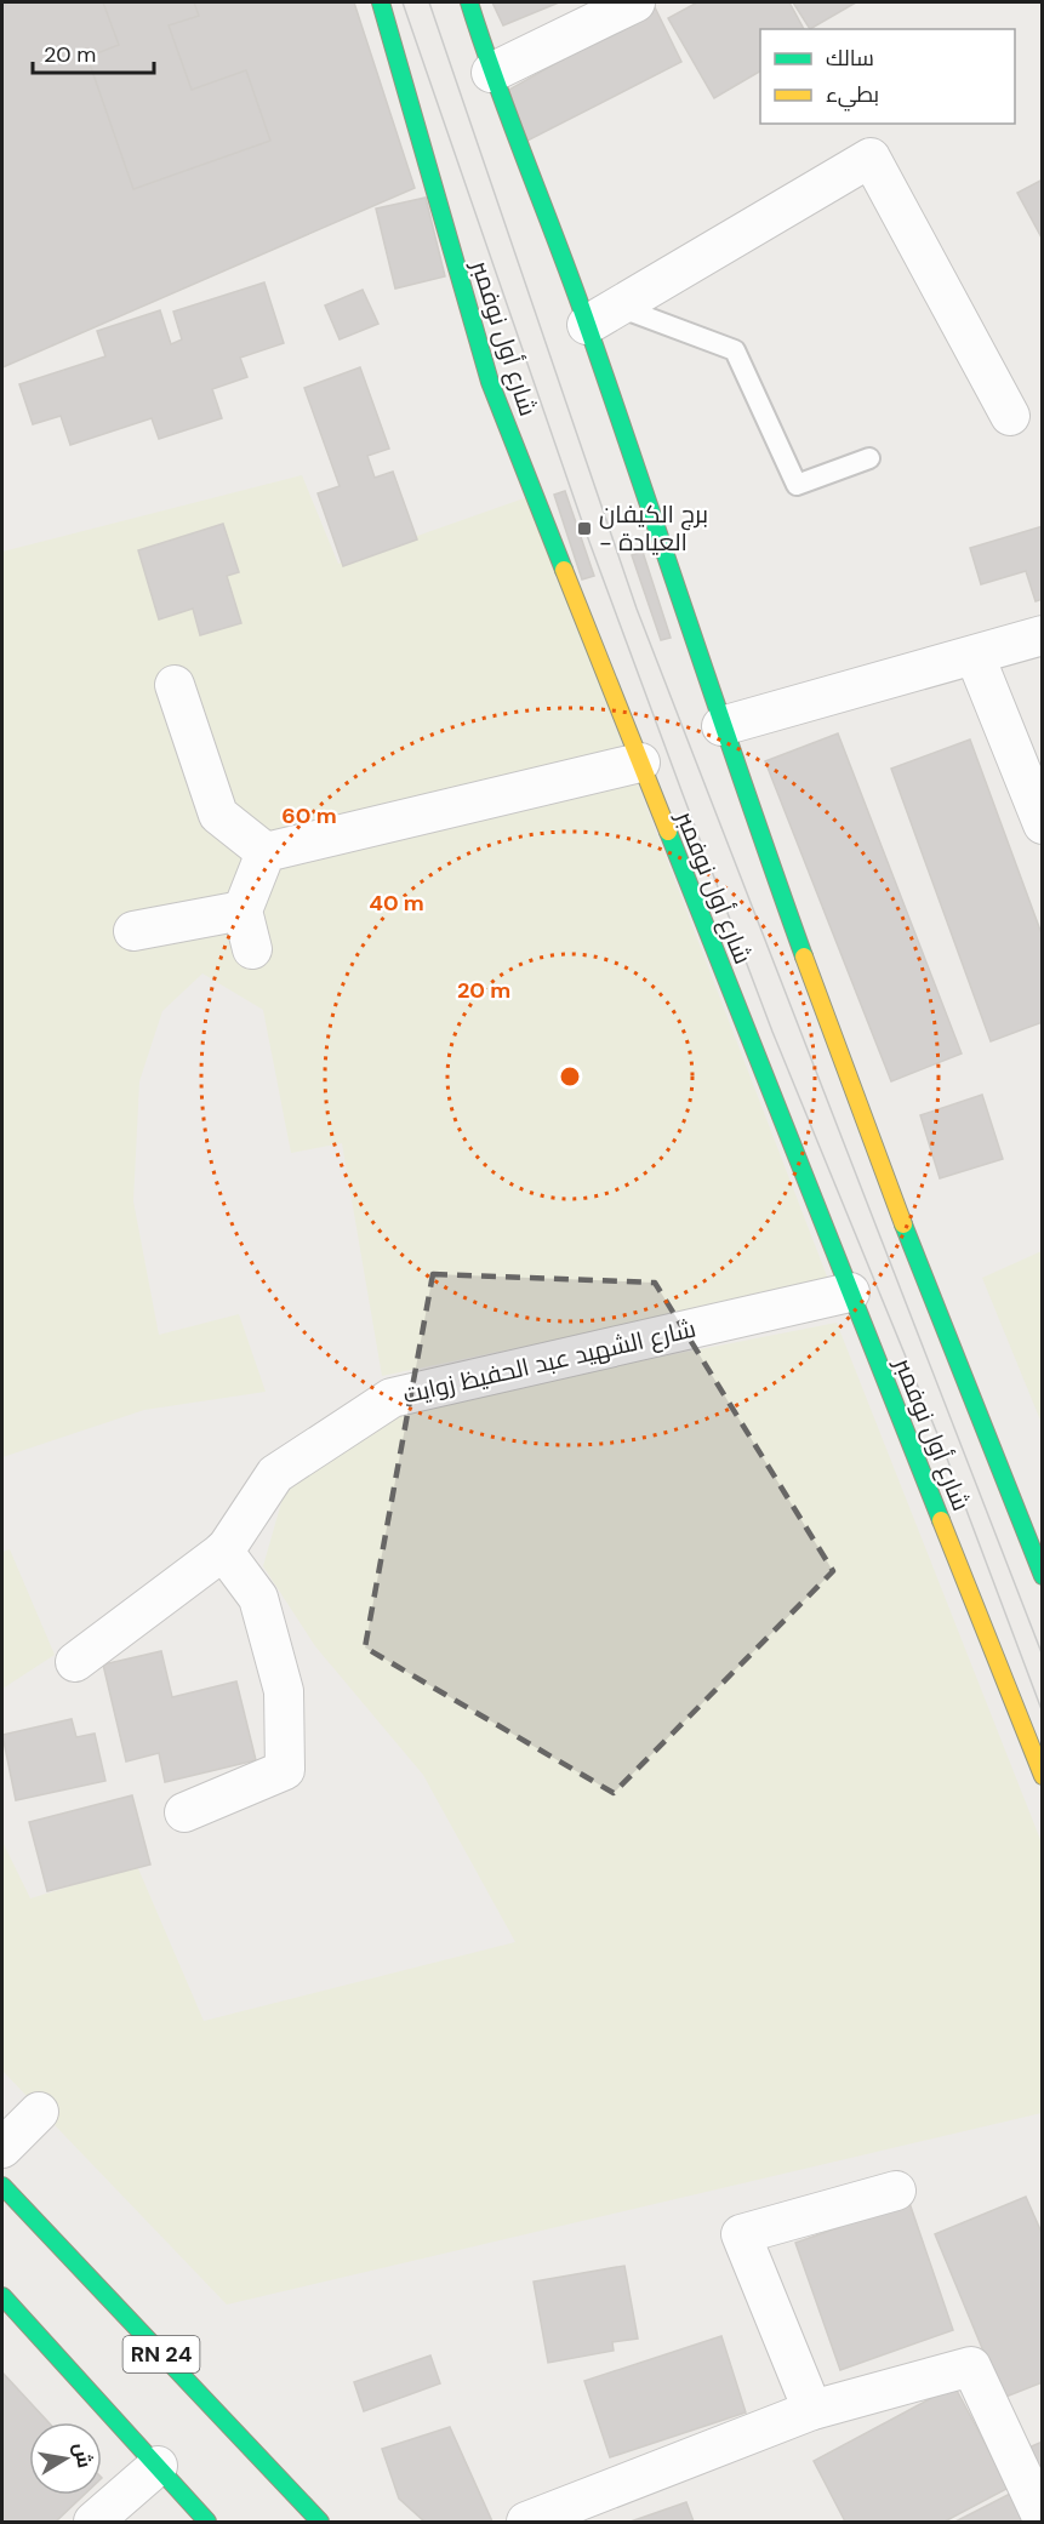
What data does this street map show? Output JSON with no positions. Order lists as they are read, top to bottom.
{
  "streets": {
    "main road": ["شارع أول نوفمبر", "RN 24"],
    "street": ["شارع الشهيد عبد الحفيظ زوايت"]
  },
  "crossings": [
    ["شارع أول نوفمبر", "شارع الشهيد عبد الحفيظ زوايت"]
  ],
  "places": {
    "transit": ["برج الكيفان - العيادة"]
  },
  "legend": ["سالك", "بطيء"],
  "scale_bar": "20 m",
  "north": "right",
  "rings": ["60 m", "40 m", "20 m"]
}
